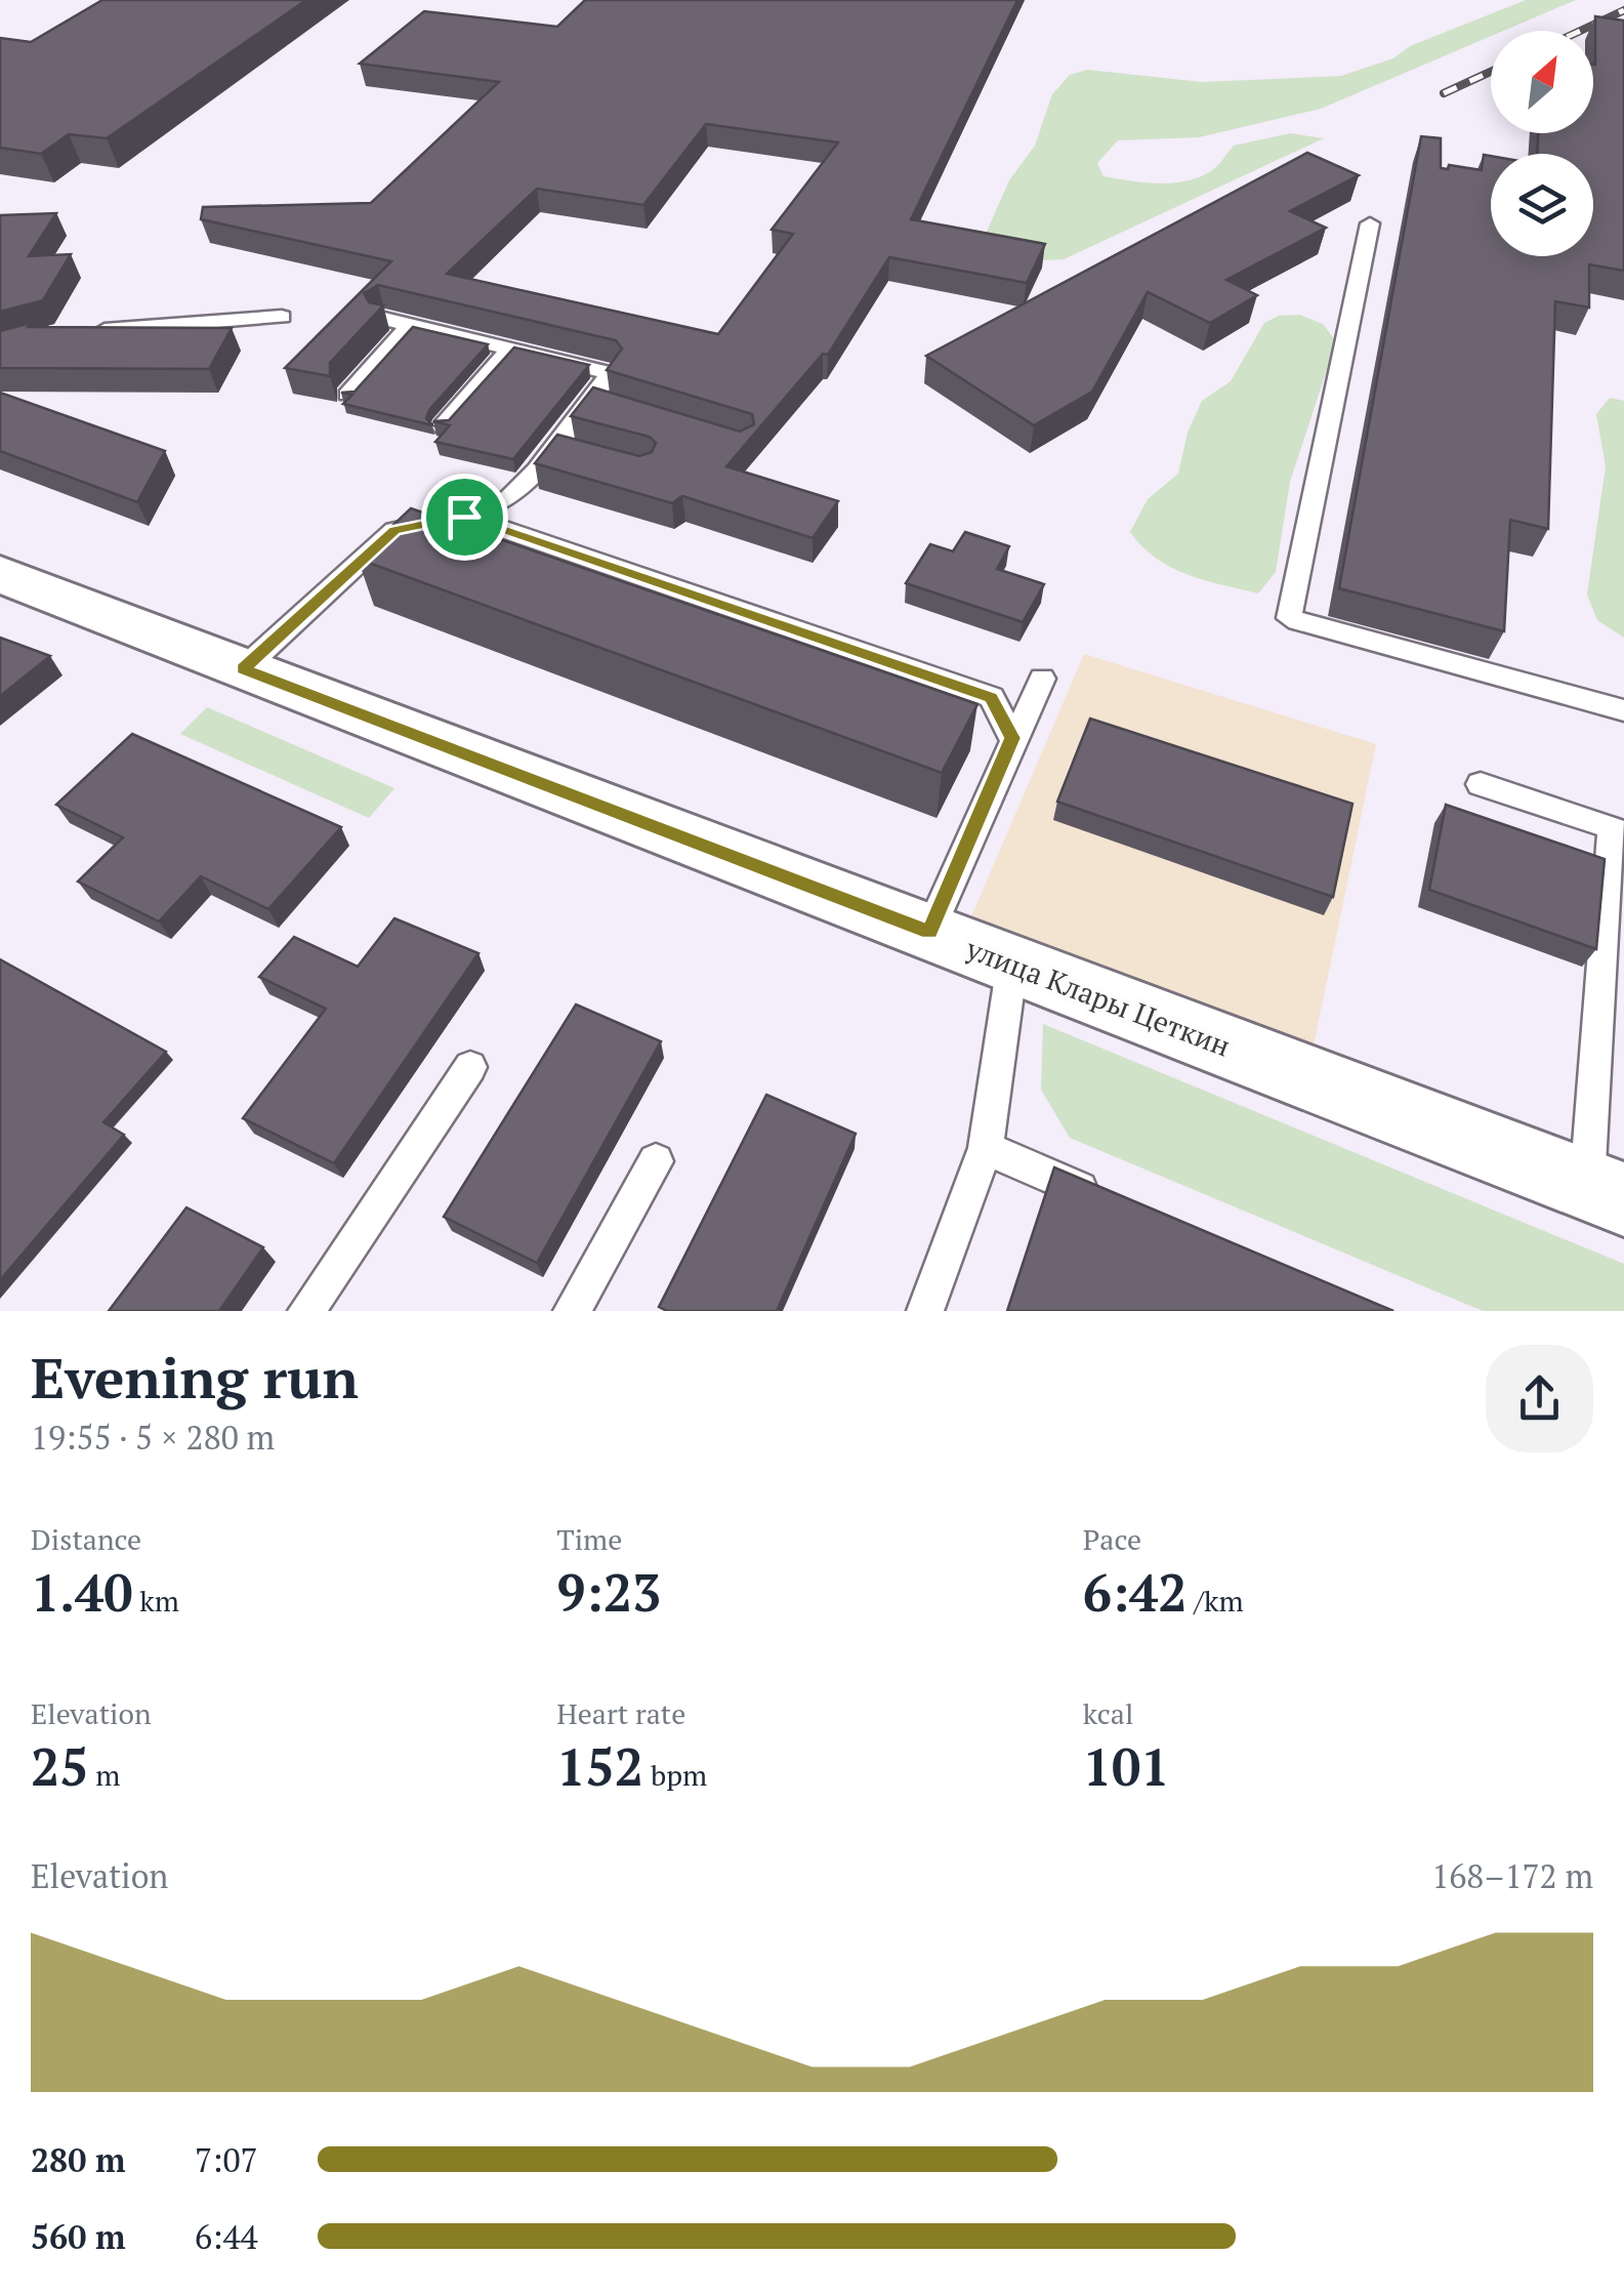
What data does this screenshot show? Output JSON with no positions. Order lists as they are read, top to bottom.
{
  "streets": {
    "street": ["улица Клары Цеткин"]
  },
  "north": "top right",
  "page": {
    "heading": ["Evening run", "19:55 · 5 × 280 m"],
    "stats": [
      ["Distance", "1.40 km"],
      ["Time", "9:23"],
      ["Pace", "6:42 /km"],
      ["Elevation", "25 m"],
      ["Heart rate", "152 bpm"],
      ["kcal", "101"]
    ],
    "chart": ["Elevation", "168–172 m"],
    "list": [
      {
        "name": "280 m",
        "note": "7:07"
      },
      {
        "name": "560 m",
        "note": "6:44"
      }
    ]
  }
}
